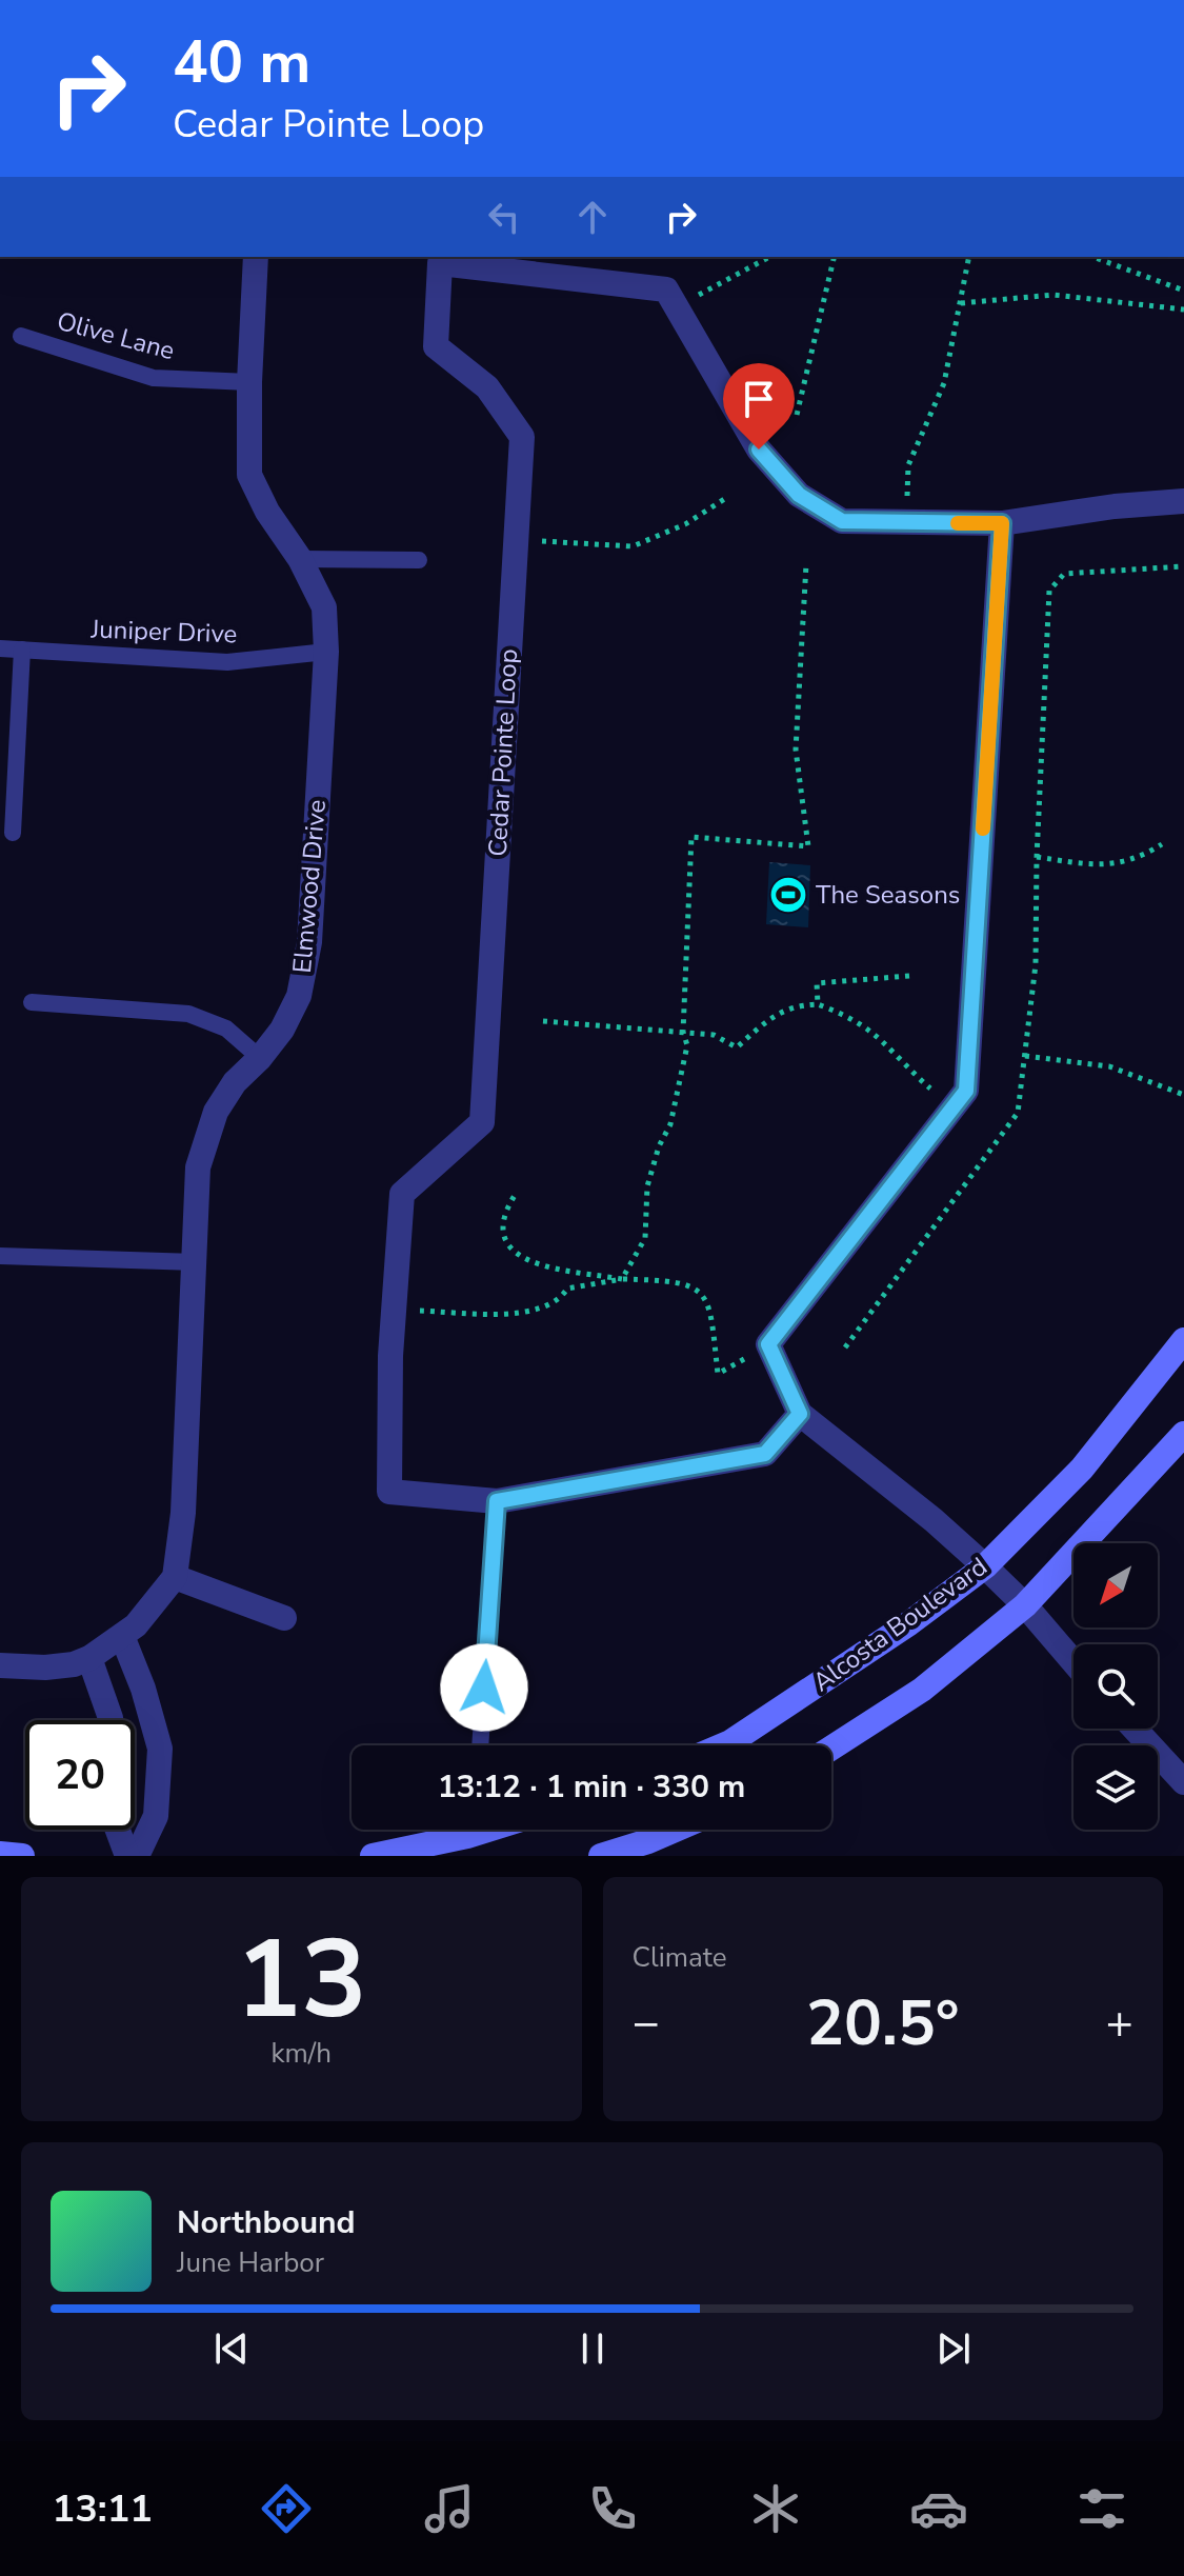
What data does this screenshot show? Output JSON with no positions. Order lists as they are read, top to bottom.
{
  "streets": {
    "main road": ["Alcosta Boulevard"],
    "street": ["Cedar Pointe Loop", "Elmwood Drive"],
    "lane": ["Olive Lane", "Juniper Drive"]
  },
  "crossings": [
    ["Olive Lane", "Elmwood Drive"],
    ["Juniper Drive", "Elmwood Drive"]
  ],
  "places": {
    "sports": ["The Seasons"]
  },
  "north": "bottom left",
  "page": {
    "turn": ["40 m", "Cedar Pointe Loop"],
    "limit": "20",
    "trip": "13:12 · 1 min · 330 m",
    "tile": [
      ["13", "km/h"],
      "Climate"
    ],
    "heat": ["−", "20.5°", "+"],
    "song": ["Northbound", "June Harbor"],
    "tabs": "13:11"
  }
}
